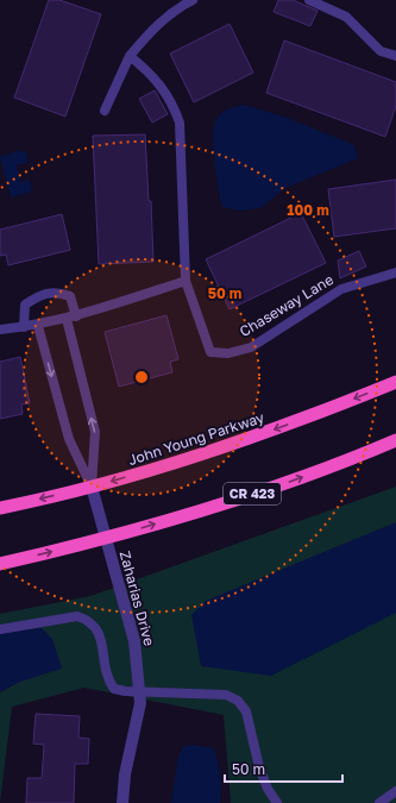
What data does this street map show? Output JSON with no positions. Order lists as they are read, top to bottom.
{
  "streets": {
    "highway": ["John Young Parkway", "CR 423"],
    "street": ["Zaharias Drive"],
    "lane": ["Chaseway Lane"]
  },
  "crossings": [
    ["John Young Parkway", "Zaharias Drive"],
    ["CR 423", "Zaharias Drive"]
  ],
  "scale_bar": "50 m",
  "rings": ["100 m", "50 m"]
}
